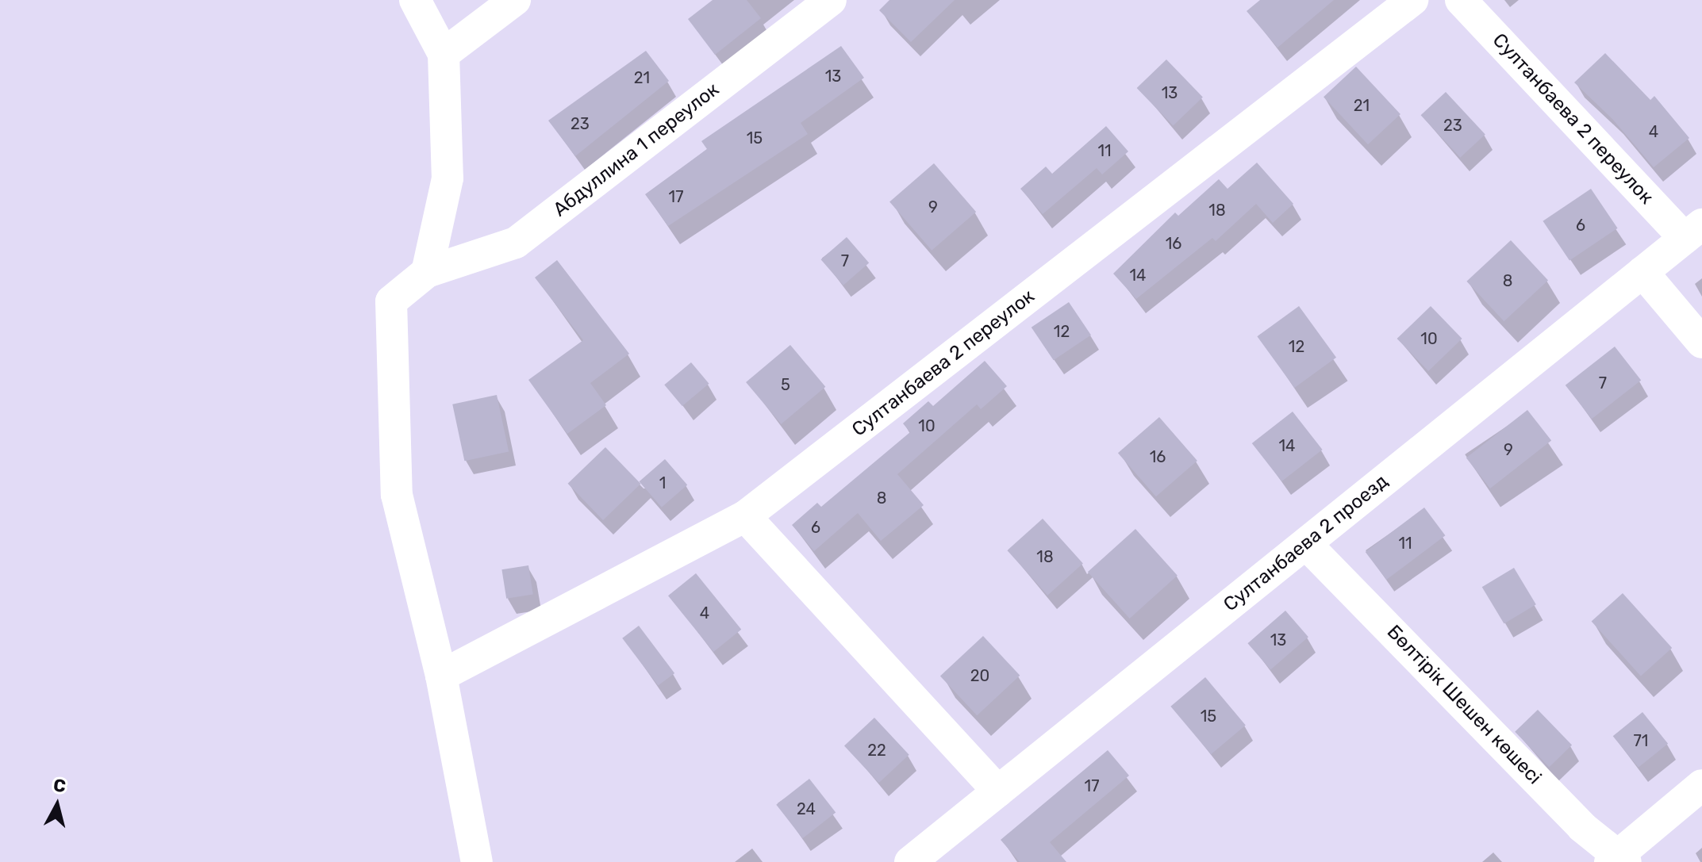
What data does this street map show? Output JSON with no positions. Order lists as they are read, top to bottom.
{
  "streets": {
    "street": [
      "Султанбаева 2 переулок",
      "Абдуллина 1 переулок",
      "Султанбаева 2 проезд",
      "Бөлтірік Шешен көшесі"
    ]
  },
  "crossings": [
    ["Султанбаева 2 переулок", "Султанбаева 2 проезд"],
    ["Султанбаева 2 проезд", "Бөлтірік Шешен көшесі"]
  ],
  "house_numbers": [
    "13",
    "21",
    "13",
    "21",
    "23",
    "23",
    "4",
    "15",
    "11",
    "17",
    "9",
    "18",
    "6",
    "16",
    "7",
    "14",
    "8",
    "12",
    "10",
    "12",
    "7",
    "5",
    "10",
    "14",
    "9",
    "16",
    "1",
    "8",
    "6",
    "11",
    "18",
    "4",
    "13",
    "20",
    "15",
    "71",
    "22",
    "17",
    "24"
  ],
  "north": "top"
}
